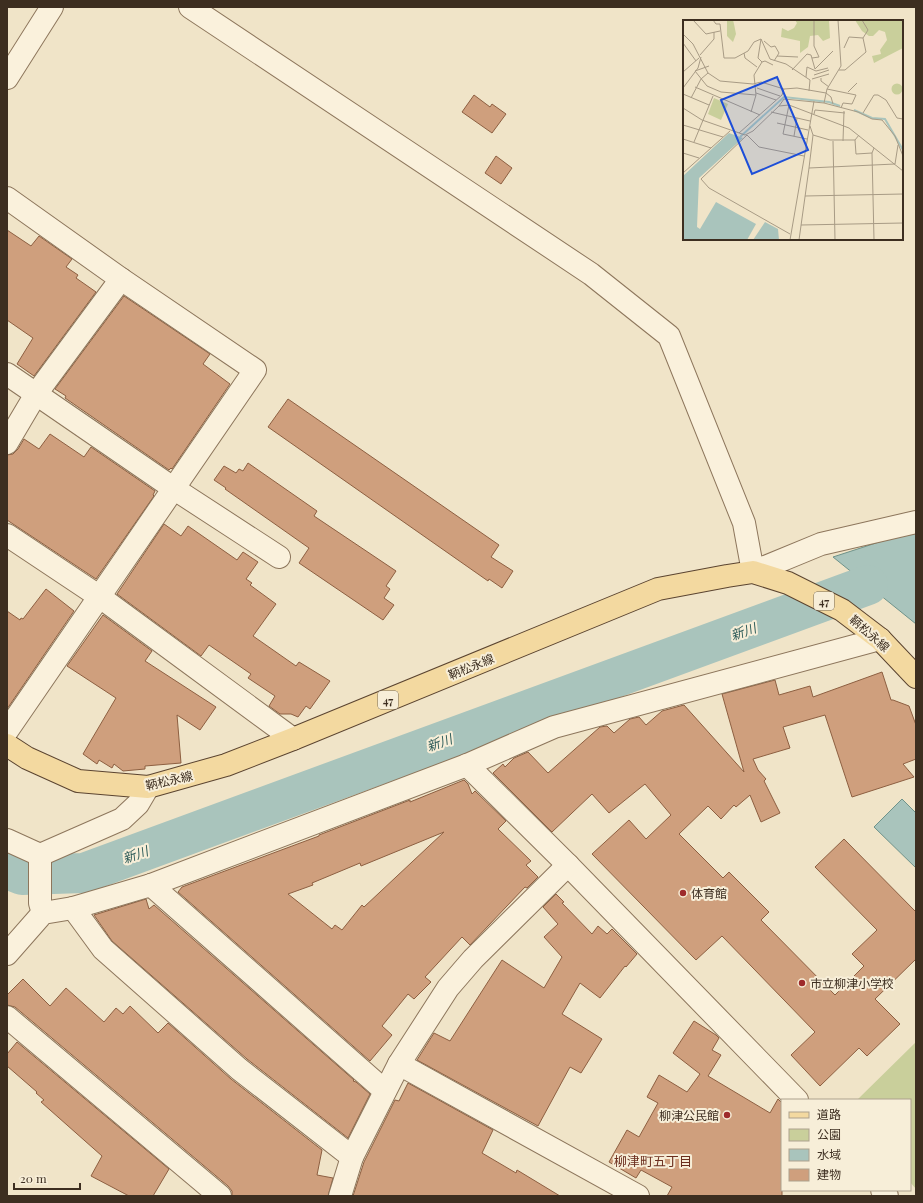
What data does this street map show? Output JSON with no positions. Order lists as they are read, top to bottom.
{
  "streets": {
    "main road": ["47", "鞆松永線"]
  },
  "districts": ["柳津町五丁目"],
  "water": ["新川"],
  "places": ["体育館", "市立柳津小学校", "柳津公民館"],
  "legend": [
    "道路",
    "公園",
    "水域",
    "建物"
  ],
  "scale_bar": "20 m"
}
